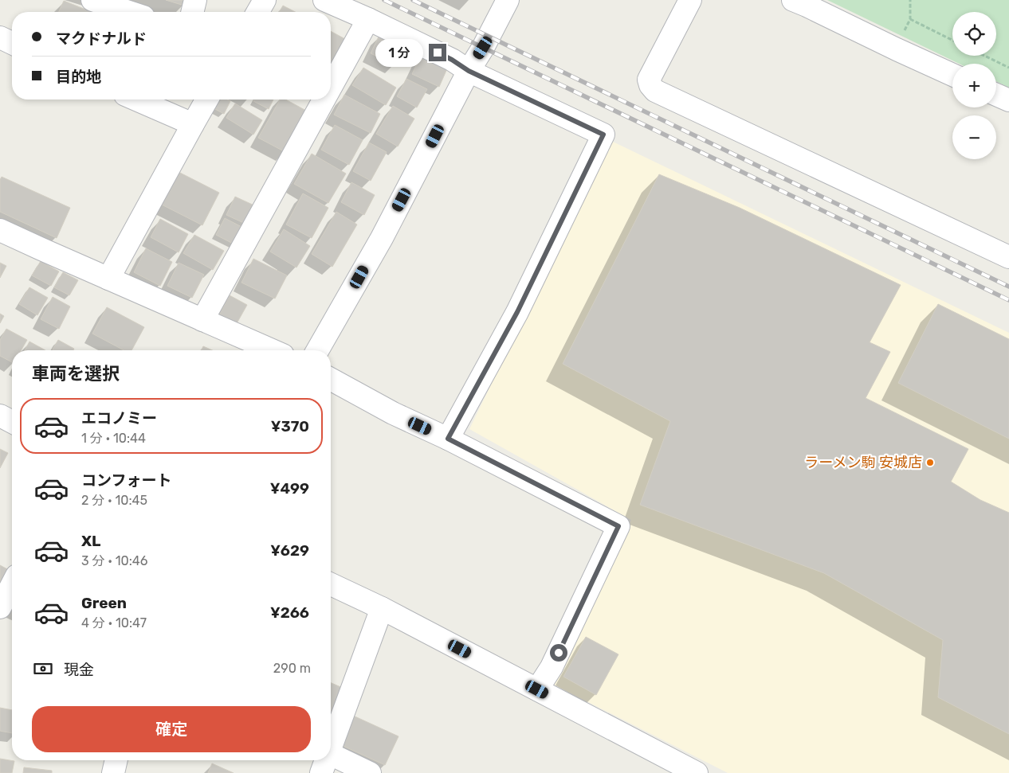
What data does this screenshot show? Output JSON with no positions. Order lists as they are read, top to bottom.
{
  "places": ["ラーメン駒 安城店"],
  "page": {
    "map_buttons": ["+", "−"],
    "banner": ["マクドナルド", "目的地"],
    "bubble": "1 分",
    "heading": "車両を選択",
    "list": [
      {
        "name": "エコノミー",
        "note": "1 分 · 10:44",
        "value": "¥370"
      },
      {
        "name": "コンフォート",
        "note": "2 分 · 10:45",
        "value": "¥499"
      },
      {
        "name": "XL",
        "note": "3 分 · 10:46",
        "value": "¥629"
      },
      {
        "name": "Green",
        "note": "4 分 · 10:47",
        "value": "¥266"
      }
    ],
    "pay": ["現金", "290 m"],
    "buttons": "確定"
  }
}
